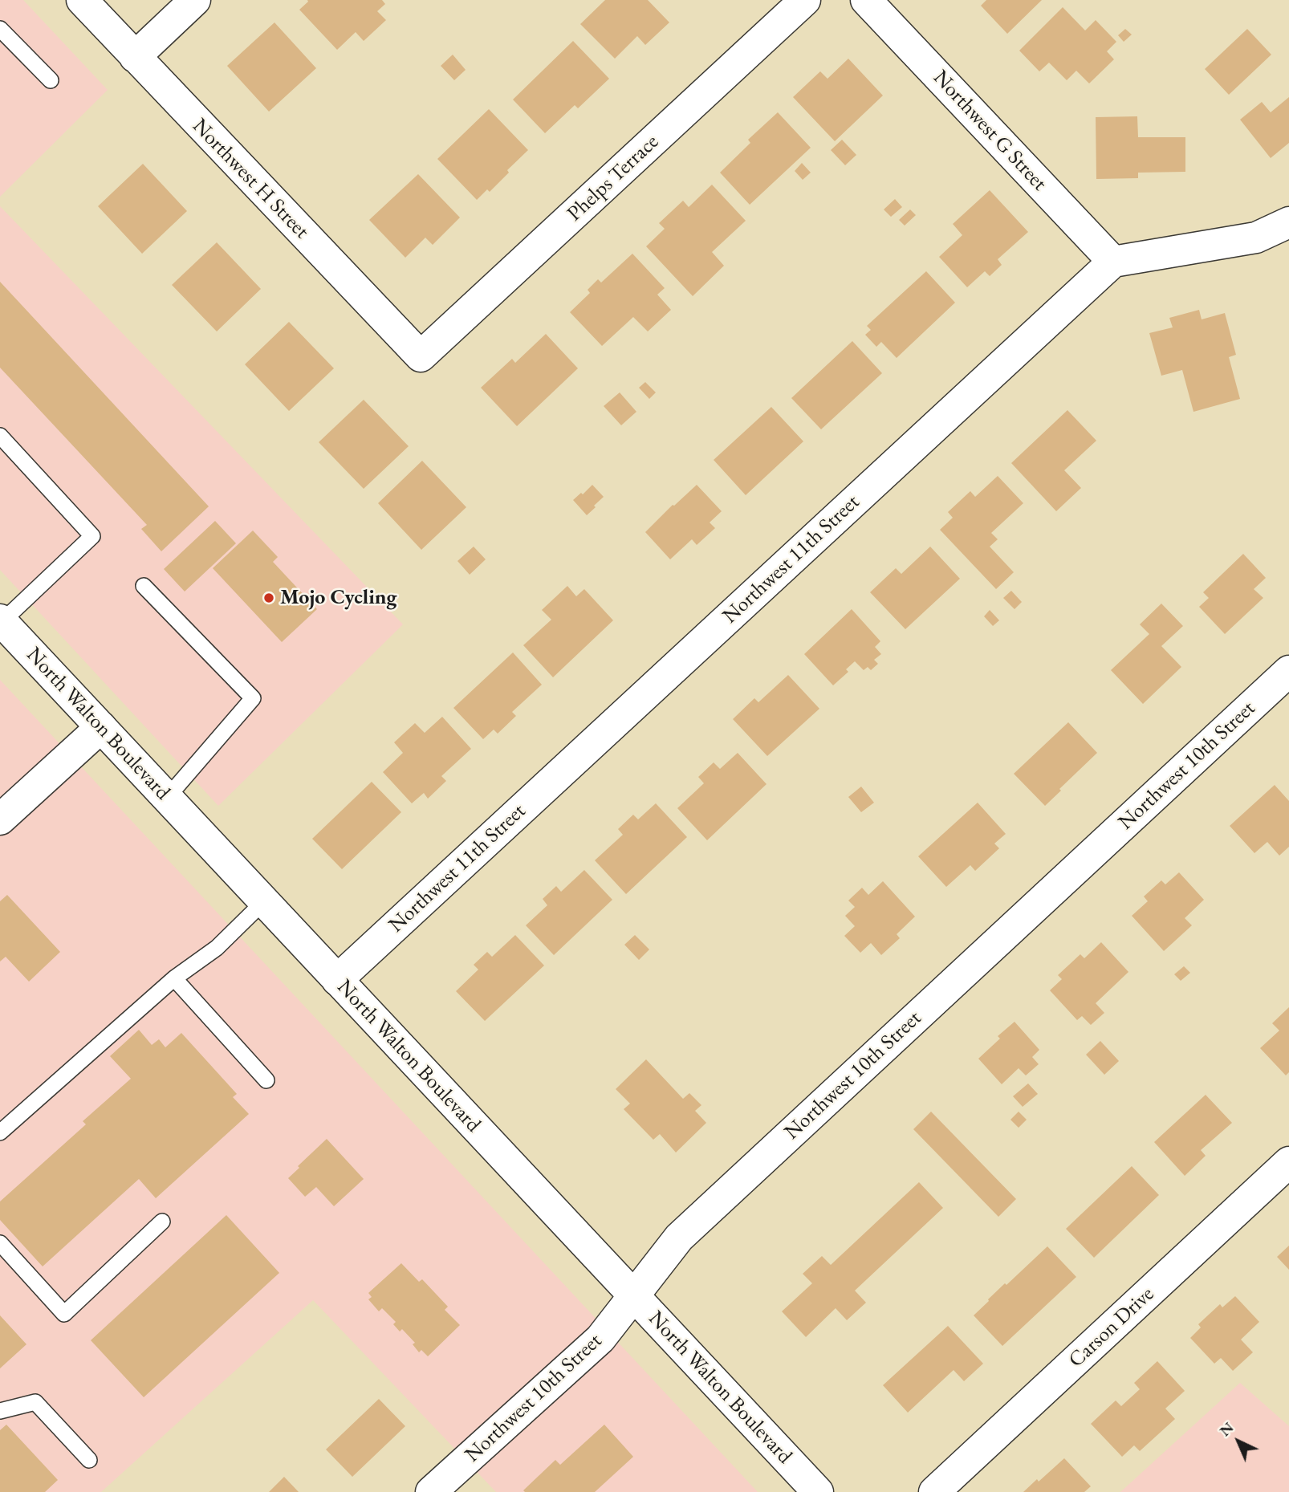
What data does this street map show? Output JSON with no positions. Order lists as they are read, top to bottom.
{
  "streets": {
    "street": [
      "Northwest G Street",
      "Phelps Terrace",
      "Northwest H Street",
      "Northwest 11th Street",
      "North Walton Boulevard",
      "Northwest 10th Street",
      "Carson Drive"
    ]
  },
  "crossings": [
    ["Northwest G Street", "Northwest 11th Street"],
    ["Phelps Terrace", "Northwest H Street"],
    ["Northwest 11th Street", "North Walton Boulevard"],
    ["North Walton Boulevard", "Northwest 10th Street"]
  ],
  "places": ["Mojo Cycling"],
  "north": "top left"
}
